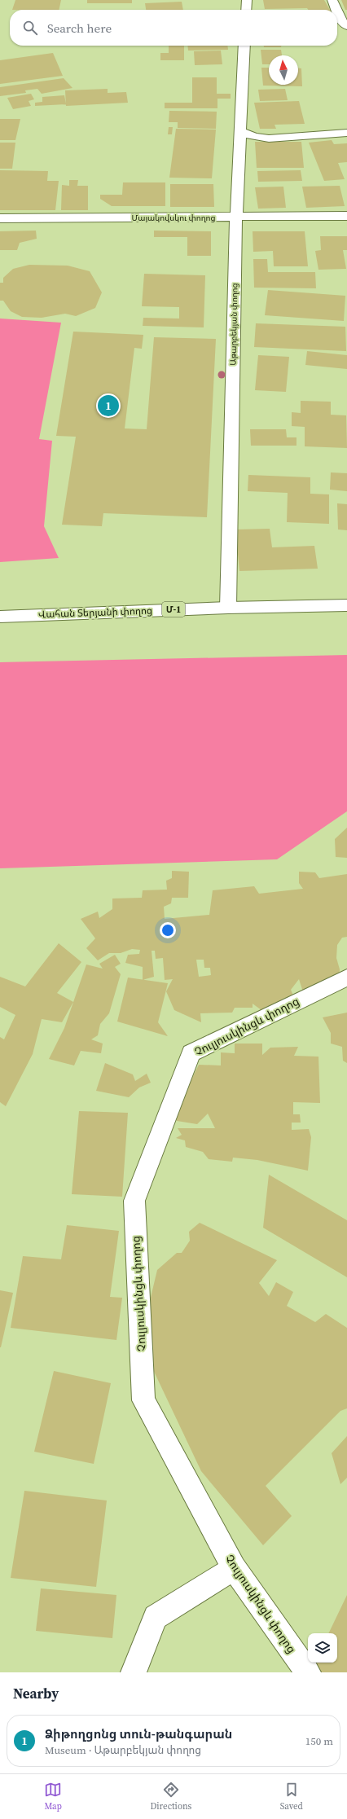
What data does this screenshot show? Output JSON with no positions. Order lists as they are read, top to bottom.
{
  "streets": {
    "main road": [
      "Մայակովսկու փողոց",
      "Աթարբեկյան փողոց",
      "Մ-1",
      "Վահան Տերյանի փողոց",
      "Չուլյուսկինցև փողոց"
    ]
  },
  "crossings": [
    ["Մայակովսկու փողոց", "Աթարբեկյան փողոց"],
    ["Աթարբեկյան փողոց", "Վահան Տերյանի փողոց"]
  ],
  "north": "top",
  "page": {
    "search": "Search here",
    "pins": "1",
    "heading": "Nearby",
    "list": [
      {
        "mark": "1",
        "name": "Ձիթողցոնց տուն-թանգարան",
        "note": "Museum · Աթարբեկյան փողոց",
        "value": "150 m"
      }
    ],
    "nav": ["Map", "Directions", "Saved"]
  }
}
